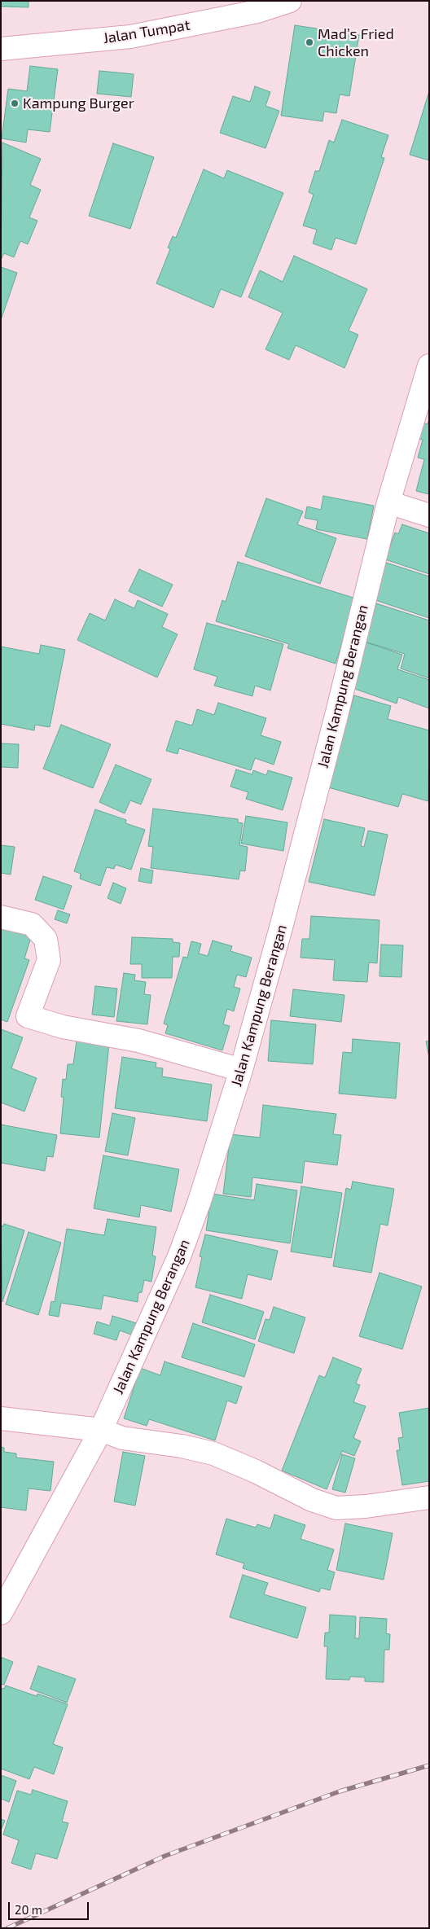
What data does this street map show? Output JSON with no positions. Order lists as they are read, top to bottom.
{
  "streets": {
    "street": ["Jalan Tumpat", "Jalan Kampung Berangan"]
  },
  "places": ["Mad’s Fried Chicken", "Kampung Burger"],
  "scale_bar": "20 m"
}
